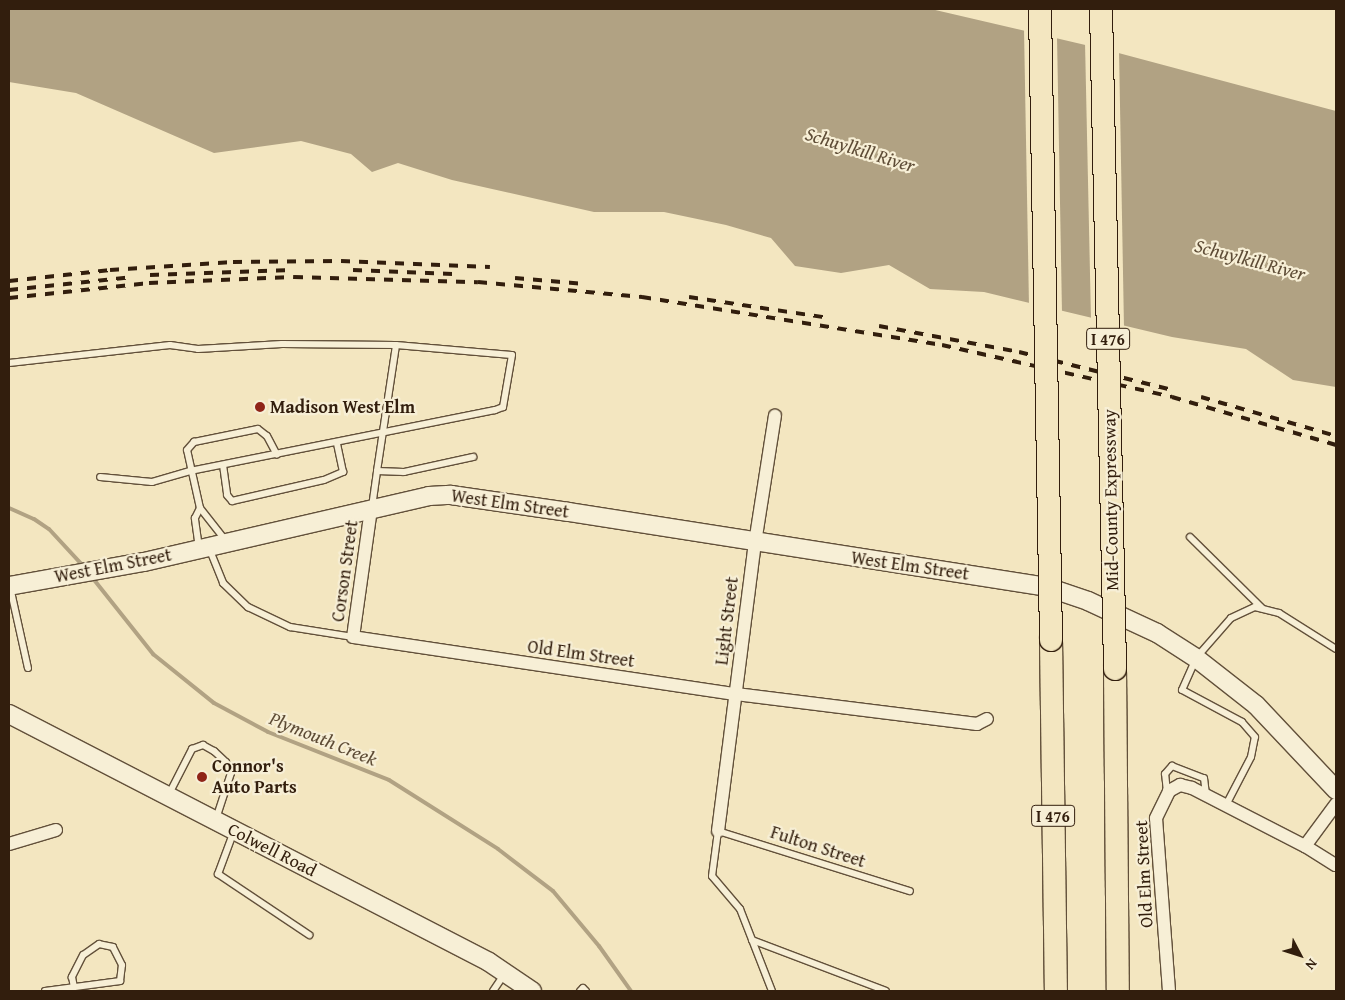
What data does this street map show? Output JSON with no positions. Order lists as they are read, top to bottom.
{
  "streets": {
    "highway": ["I 476", "Mid-County Expressway"],
    "main road": ["West Elm Street", "Colwell Road"],
    "street": ["Corson Street", "Light Street", "Old Elm Street"],
    "lane": ["Fulton Street"]
  },
  "crossings": [
    ["West Elm Street", "Corson Street"],
    ["West Elm Street", "Light Street"],
    ["West Elm Street", "Old Elm Street"],
    ["Corson Street", "Old Elm Street"],
    ["Light Street", "Old Elm Street"],
    ["Light Street", "Fulton Street"]
  ],
  "water": ["Schuylkill River", "Plymouth Creek"],
  "places": ["Madison West Elm", "Connor's Auto Parts"],
  "north": "bottom right"
}
